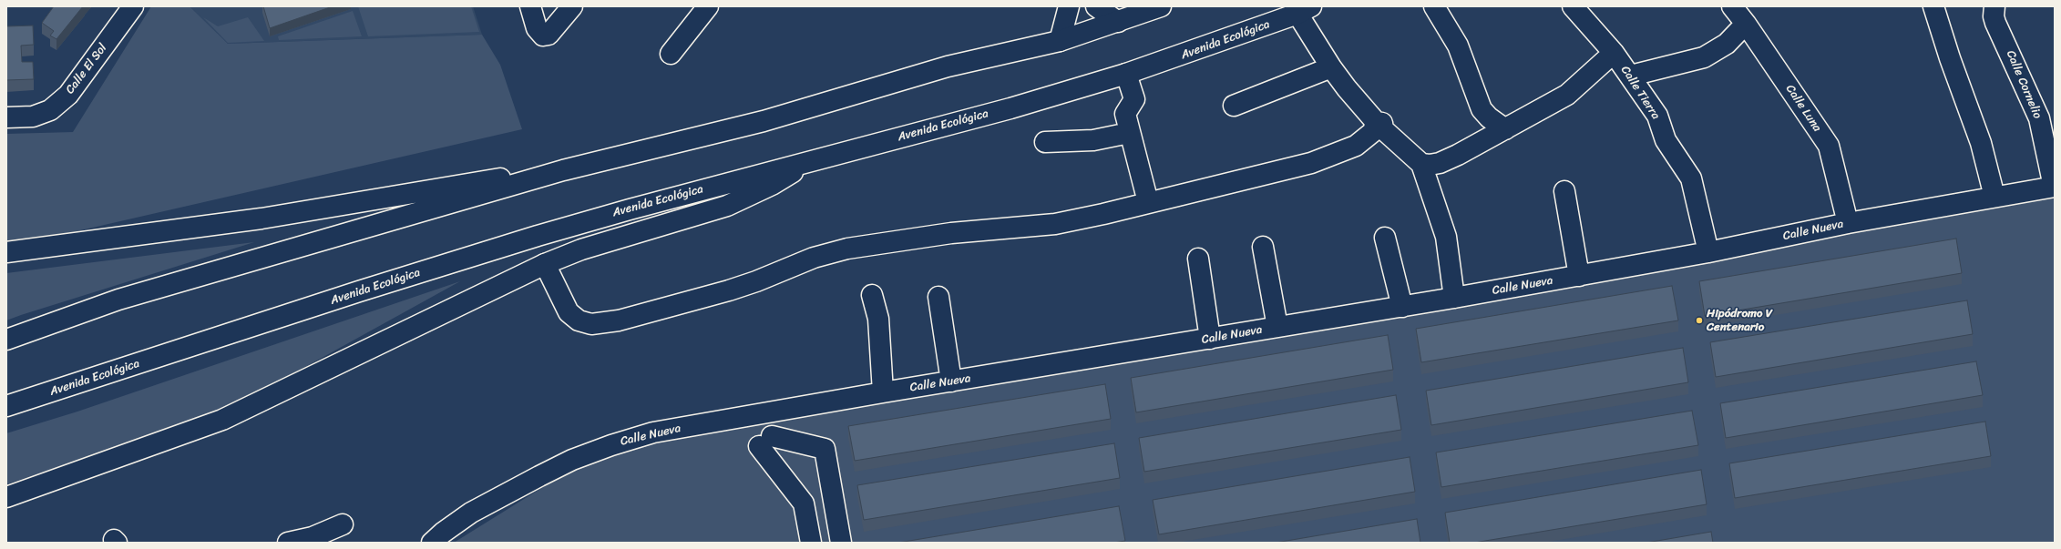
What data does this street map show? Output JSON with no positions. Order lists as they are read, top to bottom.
{
  "streets": {
    "street": [
      "Avenida Ecológica",
      "Calle El Sol",
      "Calle Cornelio",
      "Calle Tierra",
      "Calle Luna",
      "Calle Nueva"
    ]
  },
  "crossings": [
    ["Calle Cornelio", "Calle Nueva"],
    ["Calle Tierra", "Calle Nueva"],
    ["Calle Luna", "Calle Nueva"]
  ],
  "places": ["Hipódromo V Centenario"]
}
